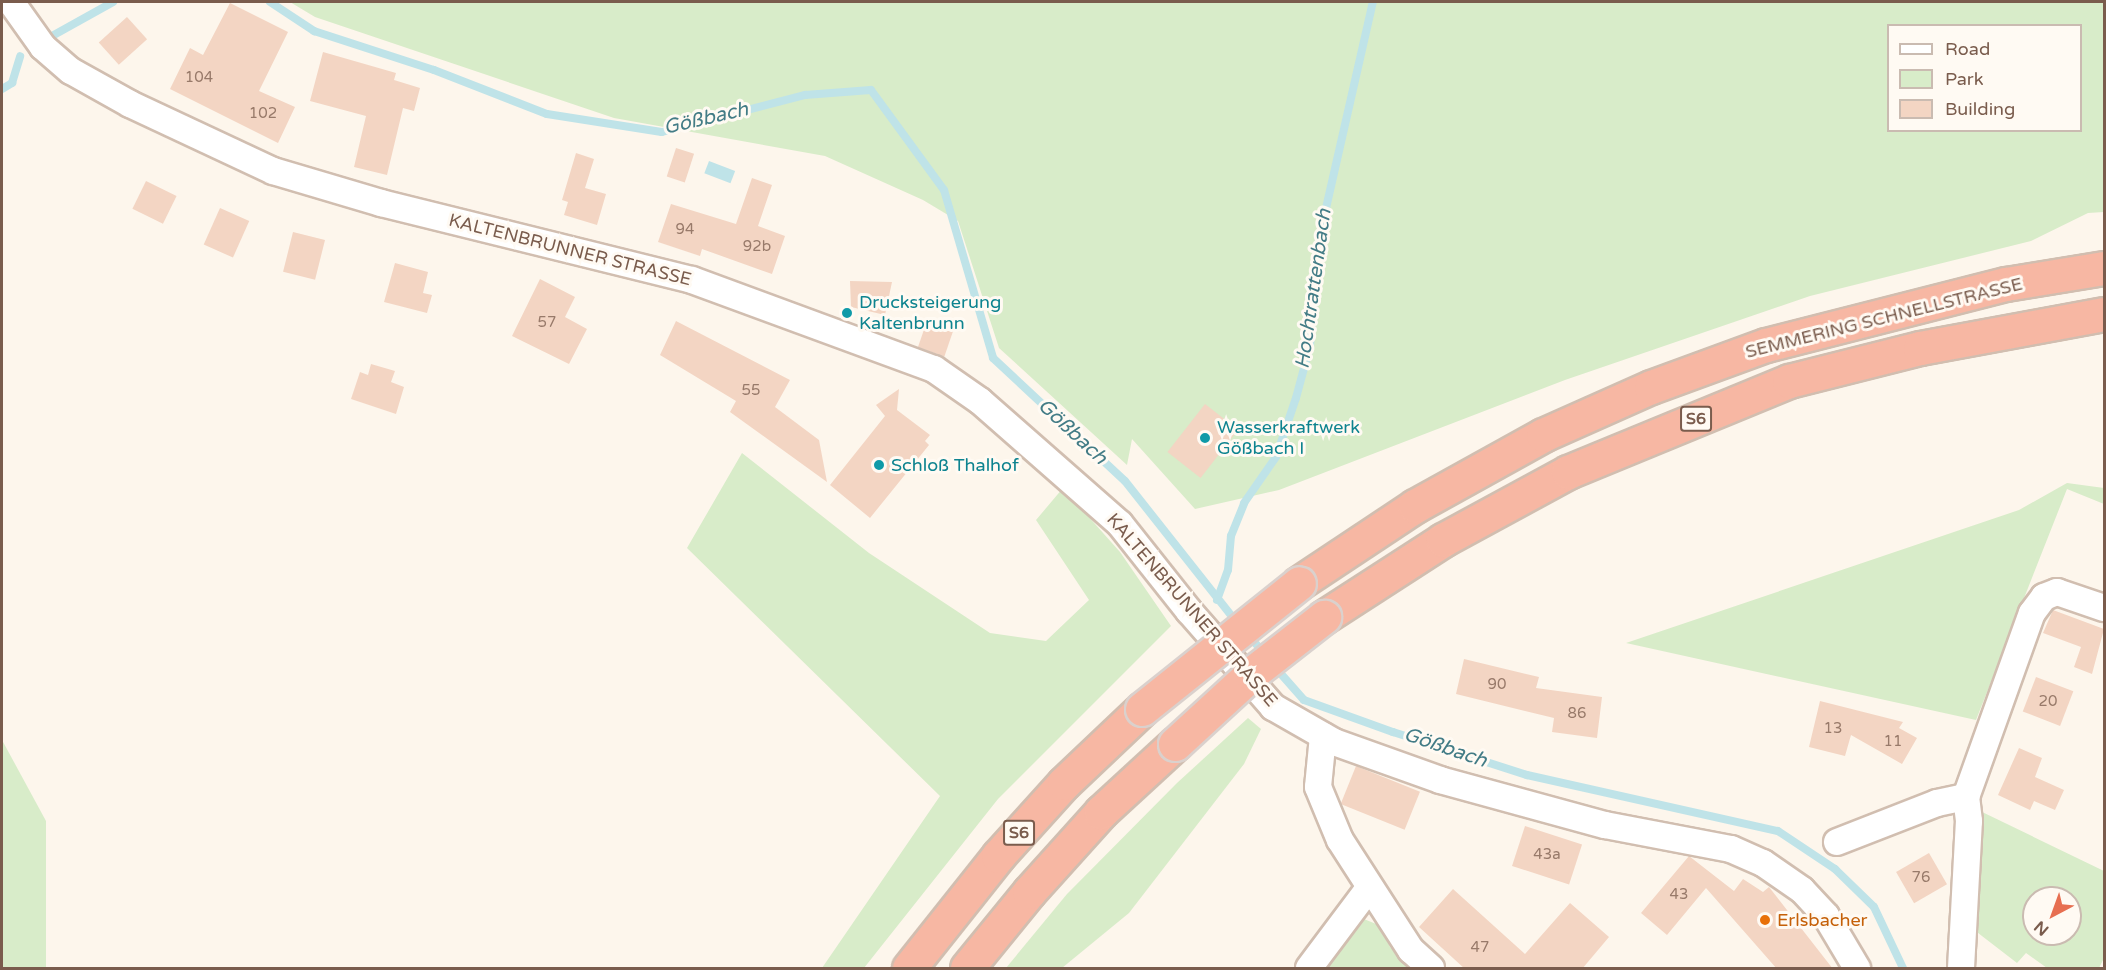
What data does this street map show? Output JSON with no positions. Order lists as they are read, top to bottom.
{
  "streets": {
    "highway": ["SEMMERING SCHNELLSTRASSE", "S6"],
    "street": ["KALTENBRUNNER STRASSE"]
  },
  "water": ["Gößbach", "Hochtrattenbach"],
  "places": [
    "Drucksteigerung Kaltenbrunn",
    "Wasserkraftwerk Gößbach I",
    "Schloß Thalhof",
    "Erlsbacher"
  ],
  "house_numbers": [
    "104",
    "102",
    "94",
    "92b",
    "57",
    "55",
    "90",
    "20",
    "86",
    "13",
    "11",
    "43a",
    "76",
    "43",
    "47"
  ],
  "legend": ["Road", "Park", "Building"],
  "north": "bottom left"
}
